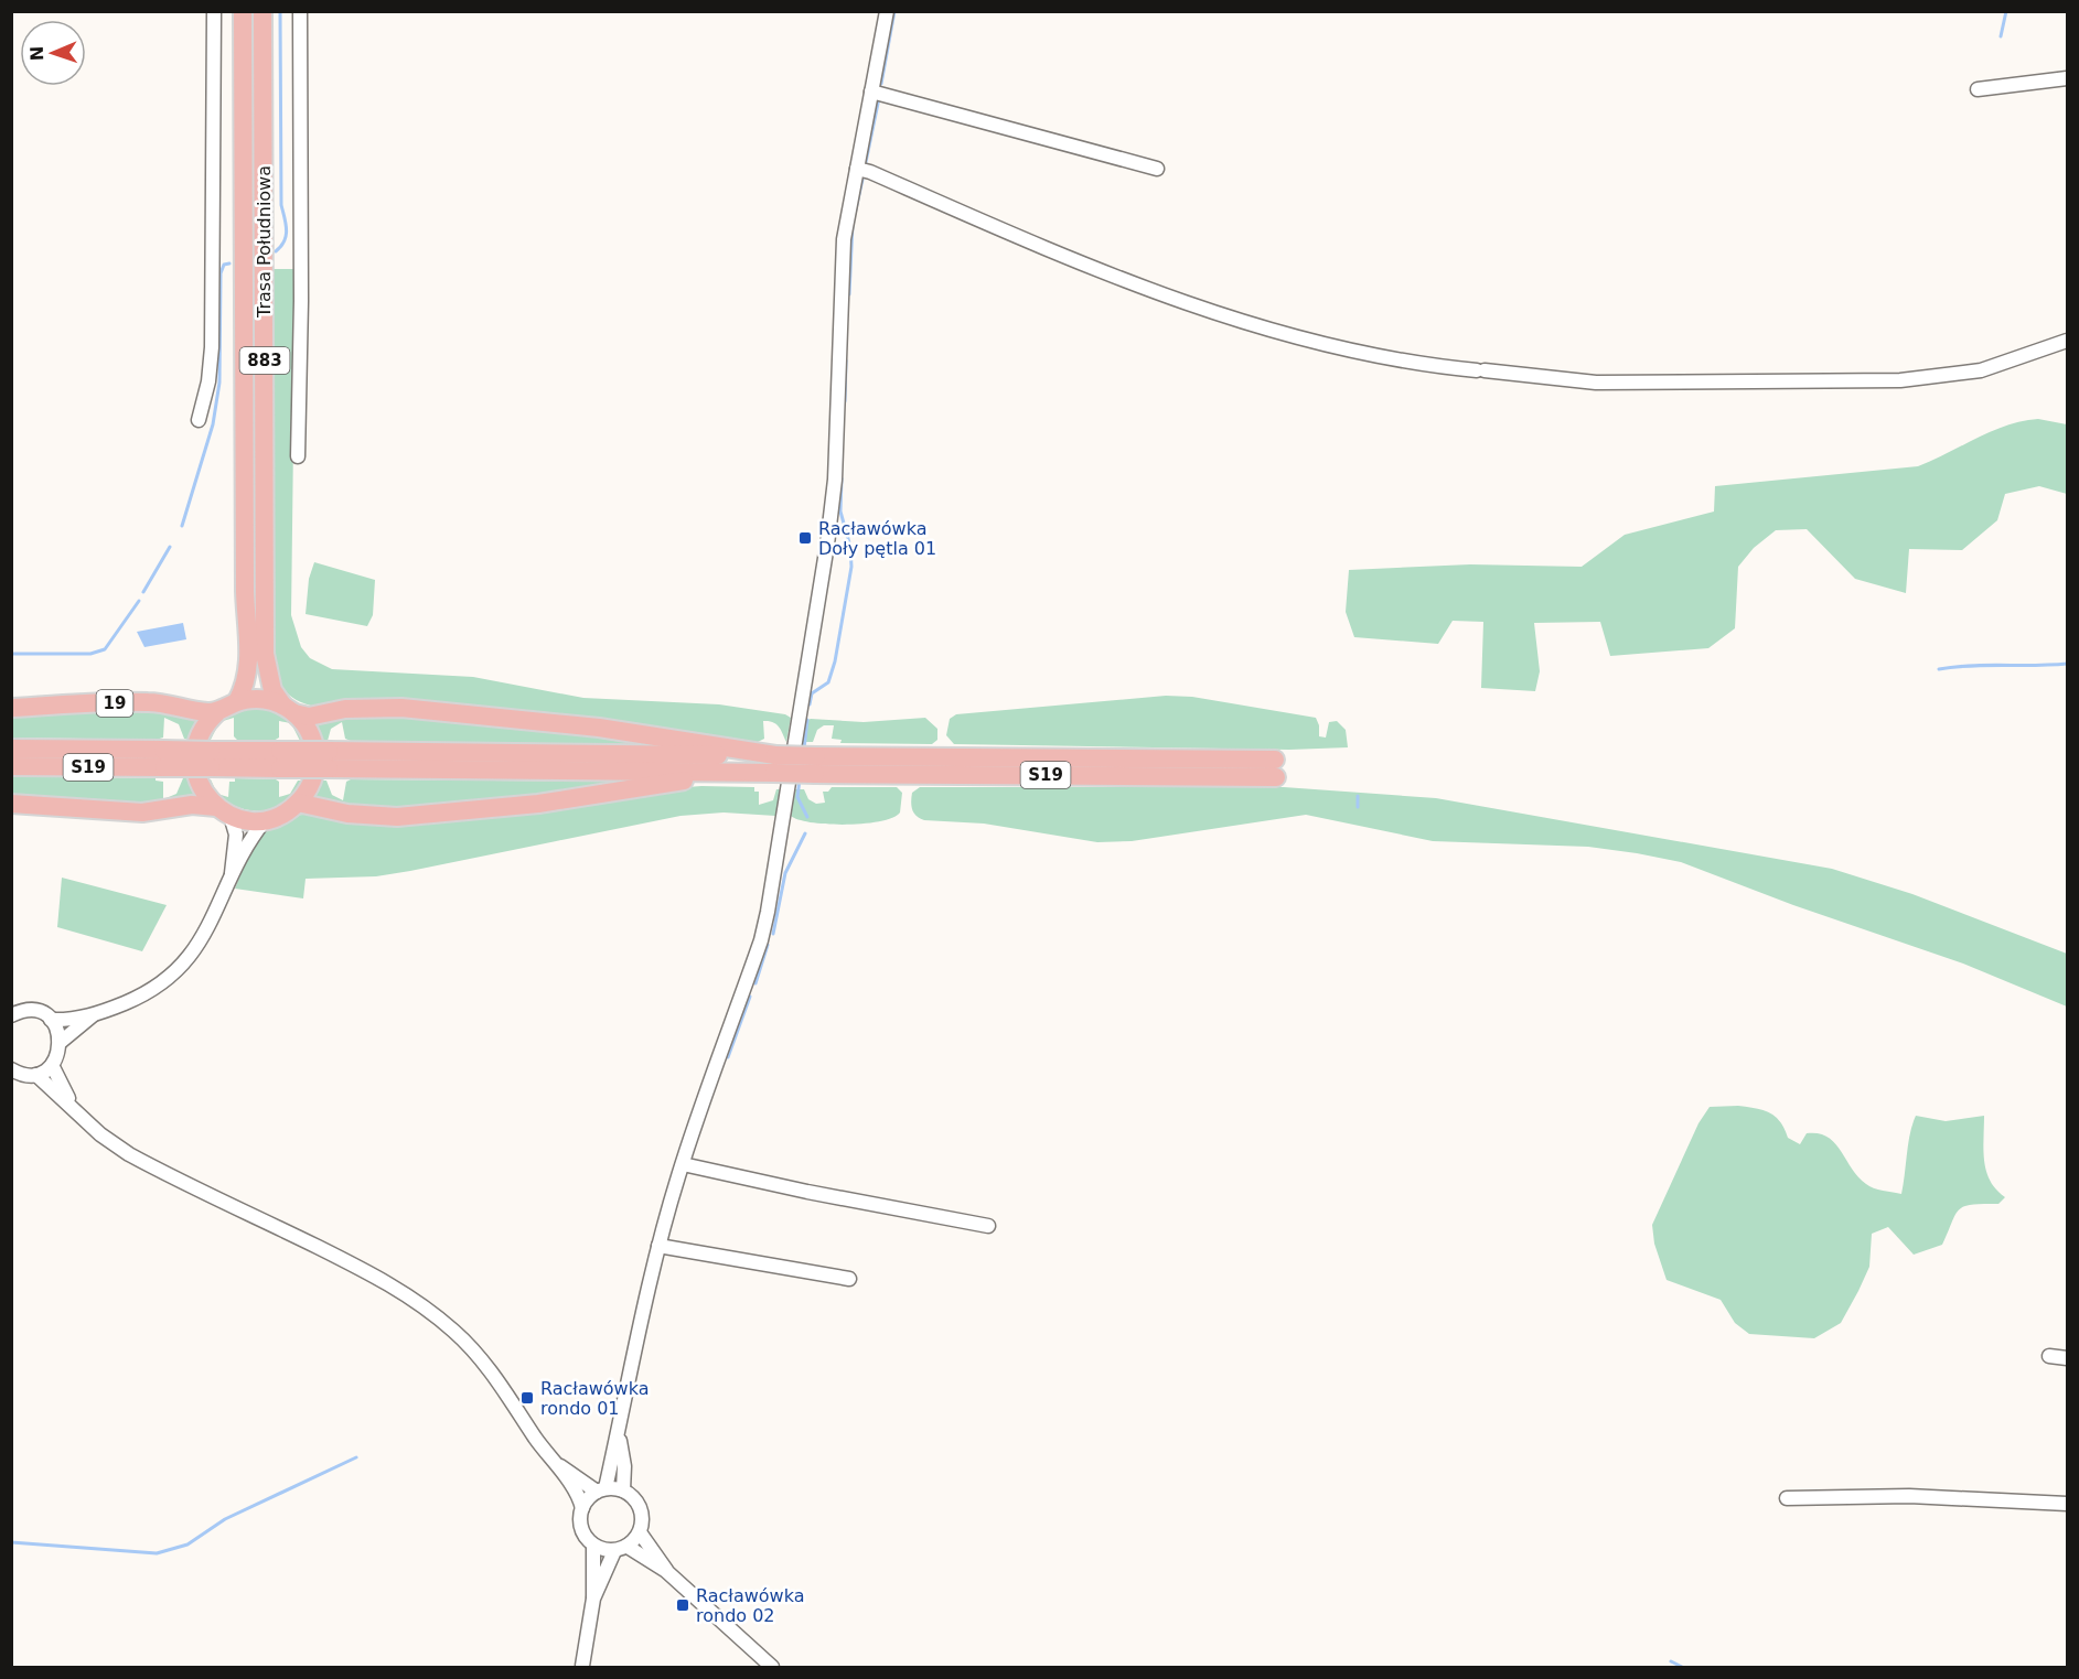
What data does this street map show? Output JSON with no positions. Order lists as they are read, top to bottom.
{
  "streets": {
    "highway": [
      "Trasa Południowa",
      "883",
      "19",
      "S19"
    ]
  },
  "crossings": [
    ["Trasa Południowa", "883"],
    ["Trasa Południowa", "19"],
    ["883", "19"]
  ],
  "places": {
    "transit": ["Racławówka Doły pętla 01", "Racławówka rondo 01", "Racławówka rondo 02"]
  },
  "north": "left"
}
